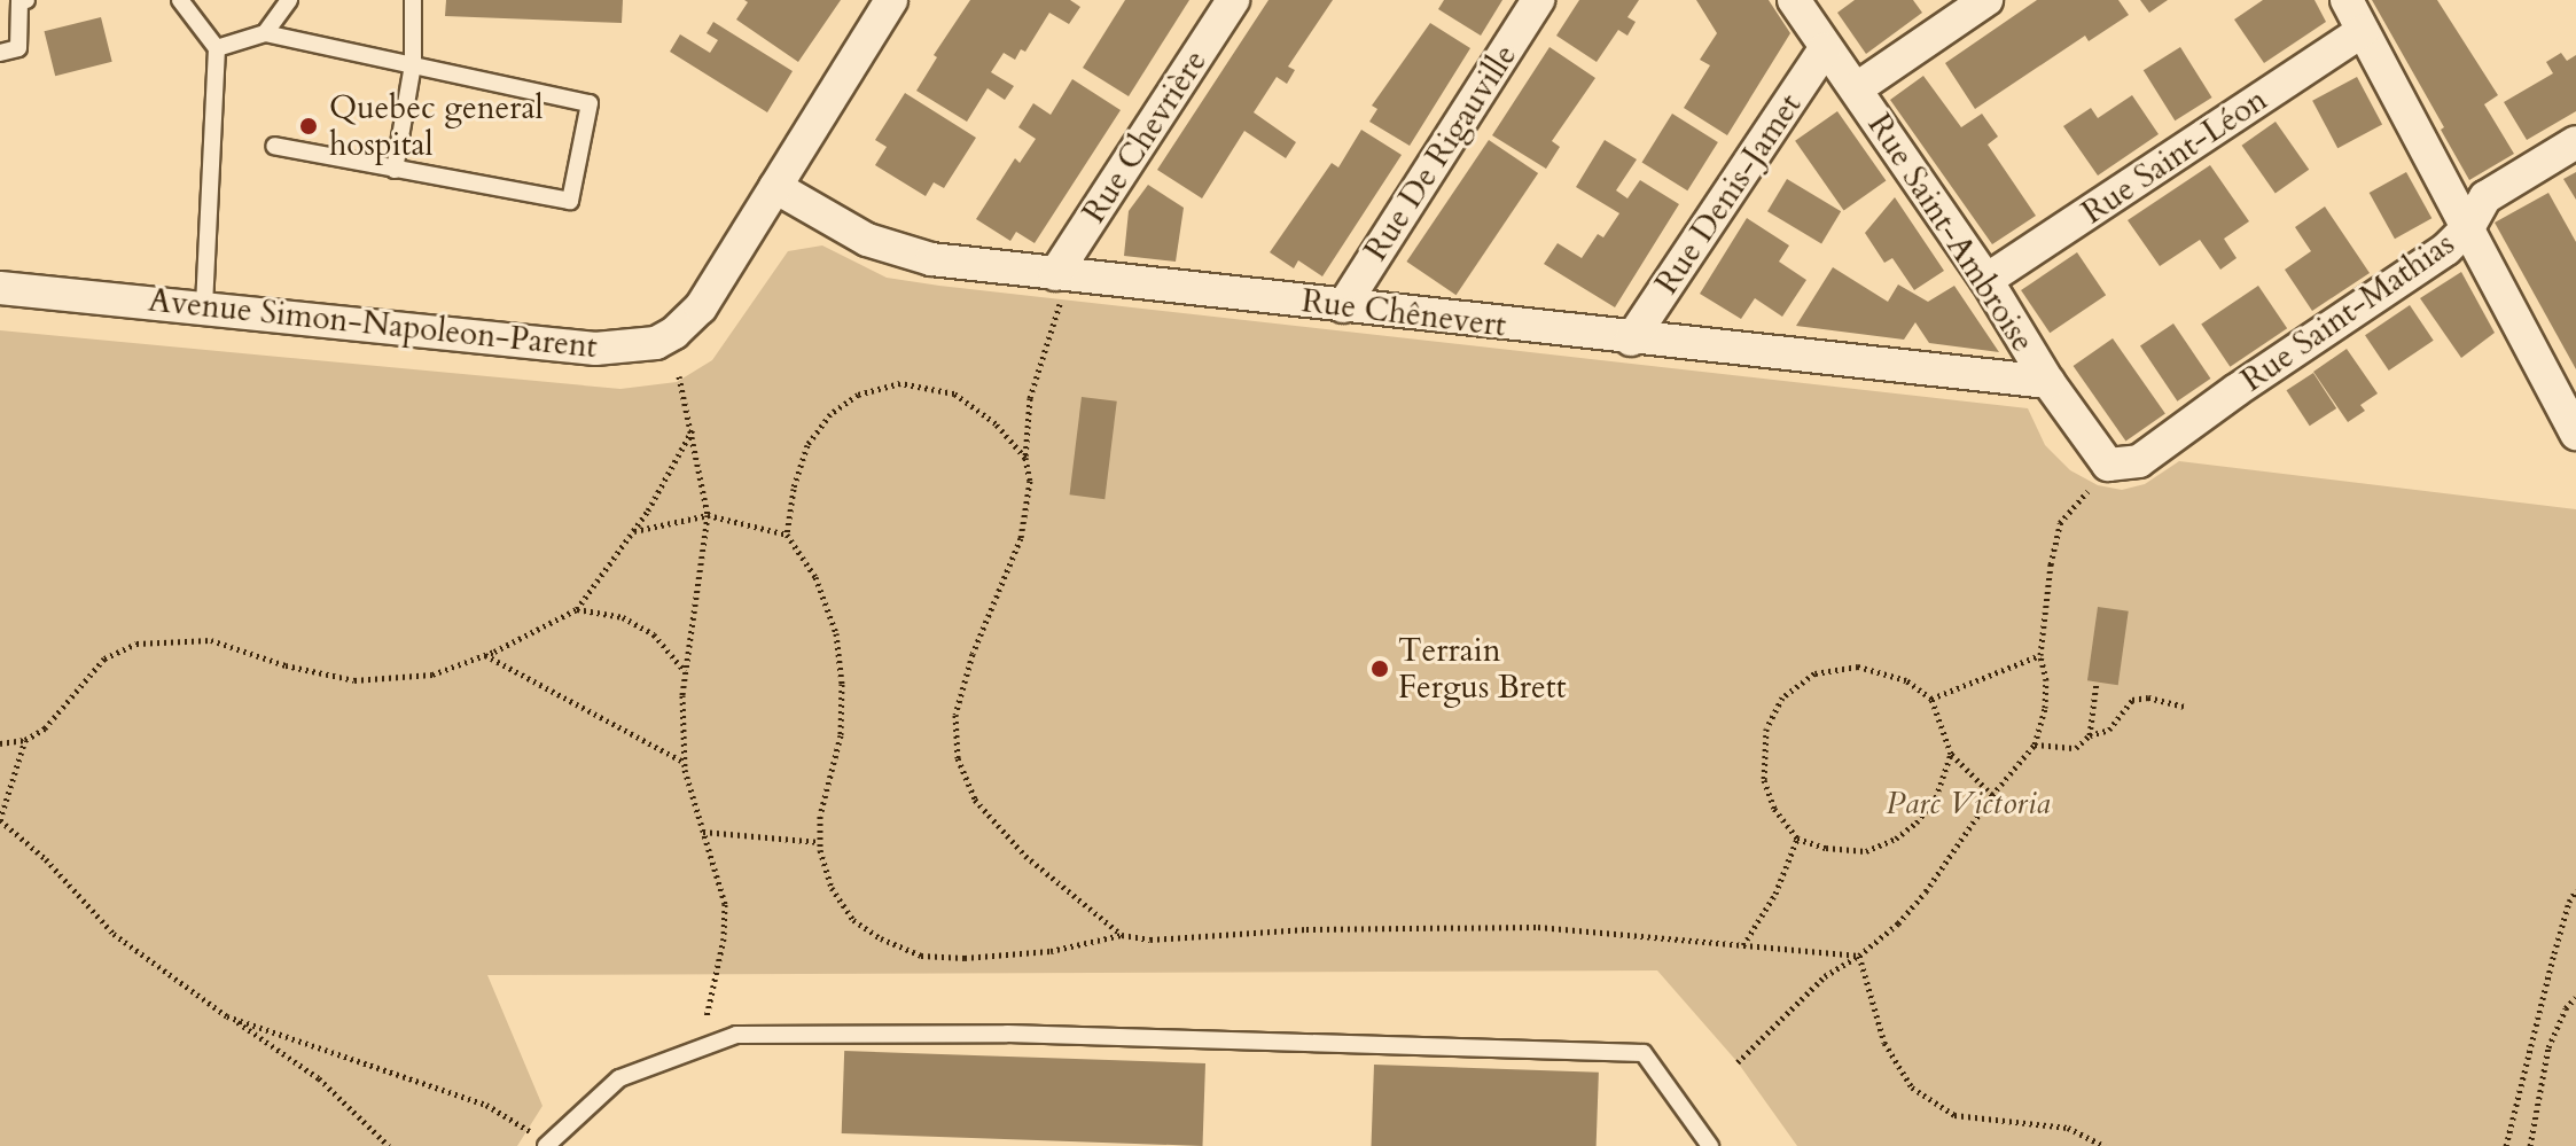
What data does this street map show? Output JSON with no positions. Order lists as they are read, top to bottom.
{
  "streets": {
    "street": [
      "Rue Chevrière",
      "Rue De Rigauville",
      "Rue Saint-Léon",
      "Rue Denis-Jamet",
      "Rue Saint-Ambroise",
      "Rue Saint-Mathias",
      "Rue Chênevert",
      "Avenue Simon-Napoleon-Parent"
    ]
  },
  "crossings": [
    ["Rue Chevrière", "Rue Chênevert"],
    ["Rue De Rigauville", "Rue Chênevert"],
    ["Rue Saint-Léon", "Rue Saint-Ambroise"],
    ["Rue Denis-Jamet", "Rue Saint-Ambroise"],
    ["Rue Denis-Jamet", "Rue Chênevert"],
    ["Rue Saint-Ambroise", "Rue Saint-Mathias"],
    ["Rue Saint-Ambroise", "Rue Chênevert"],
    ["Rue Chênevert", "Avenue Simon-Napoleon-Parent"]
  ],
  "parks": ["Parc Victoria"],
  "places": ["Quebec general hospital", "Terrain Fergus Brett"]
}
